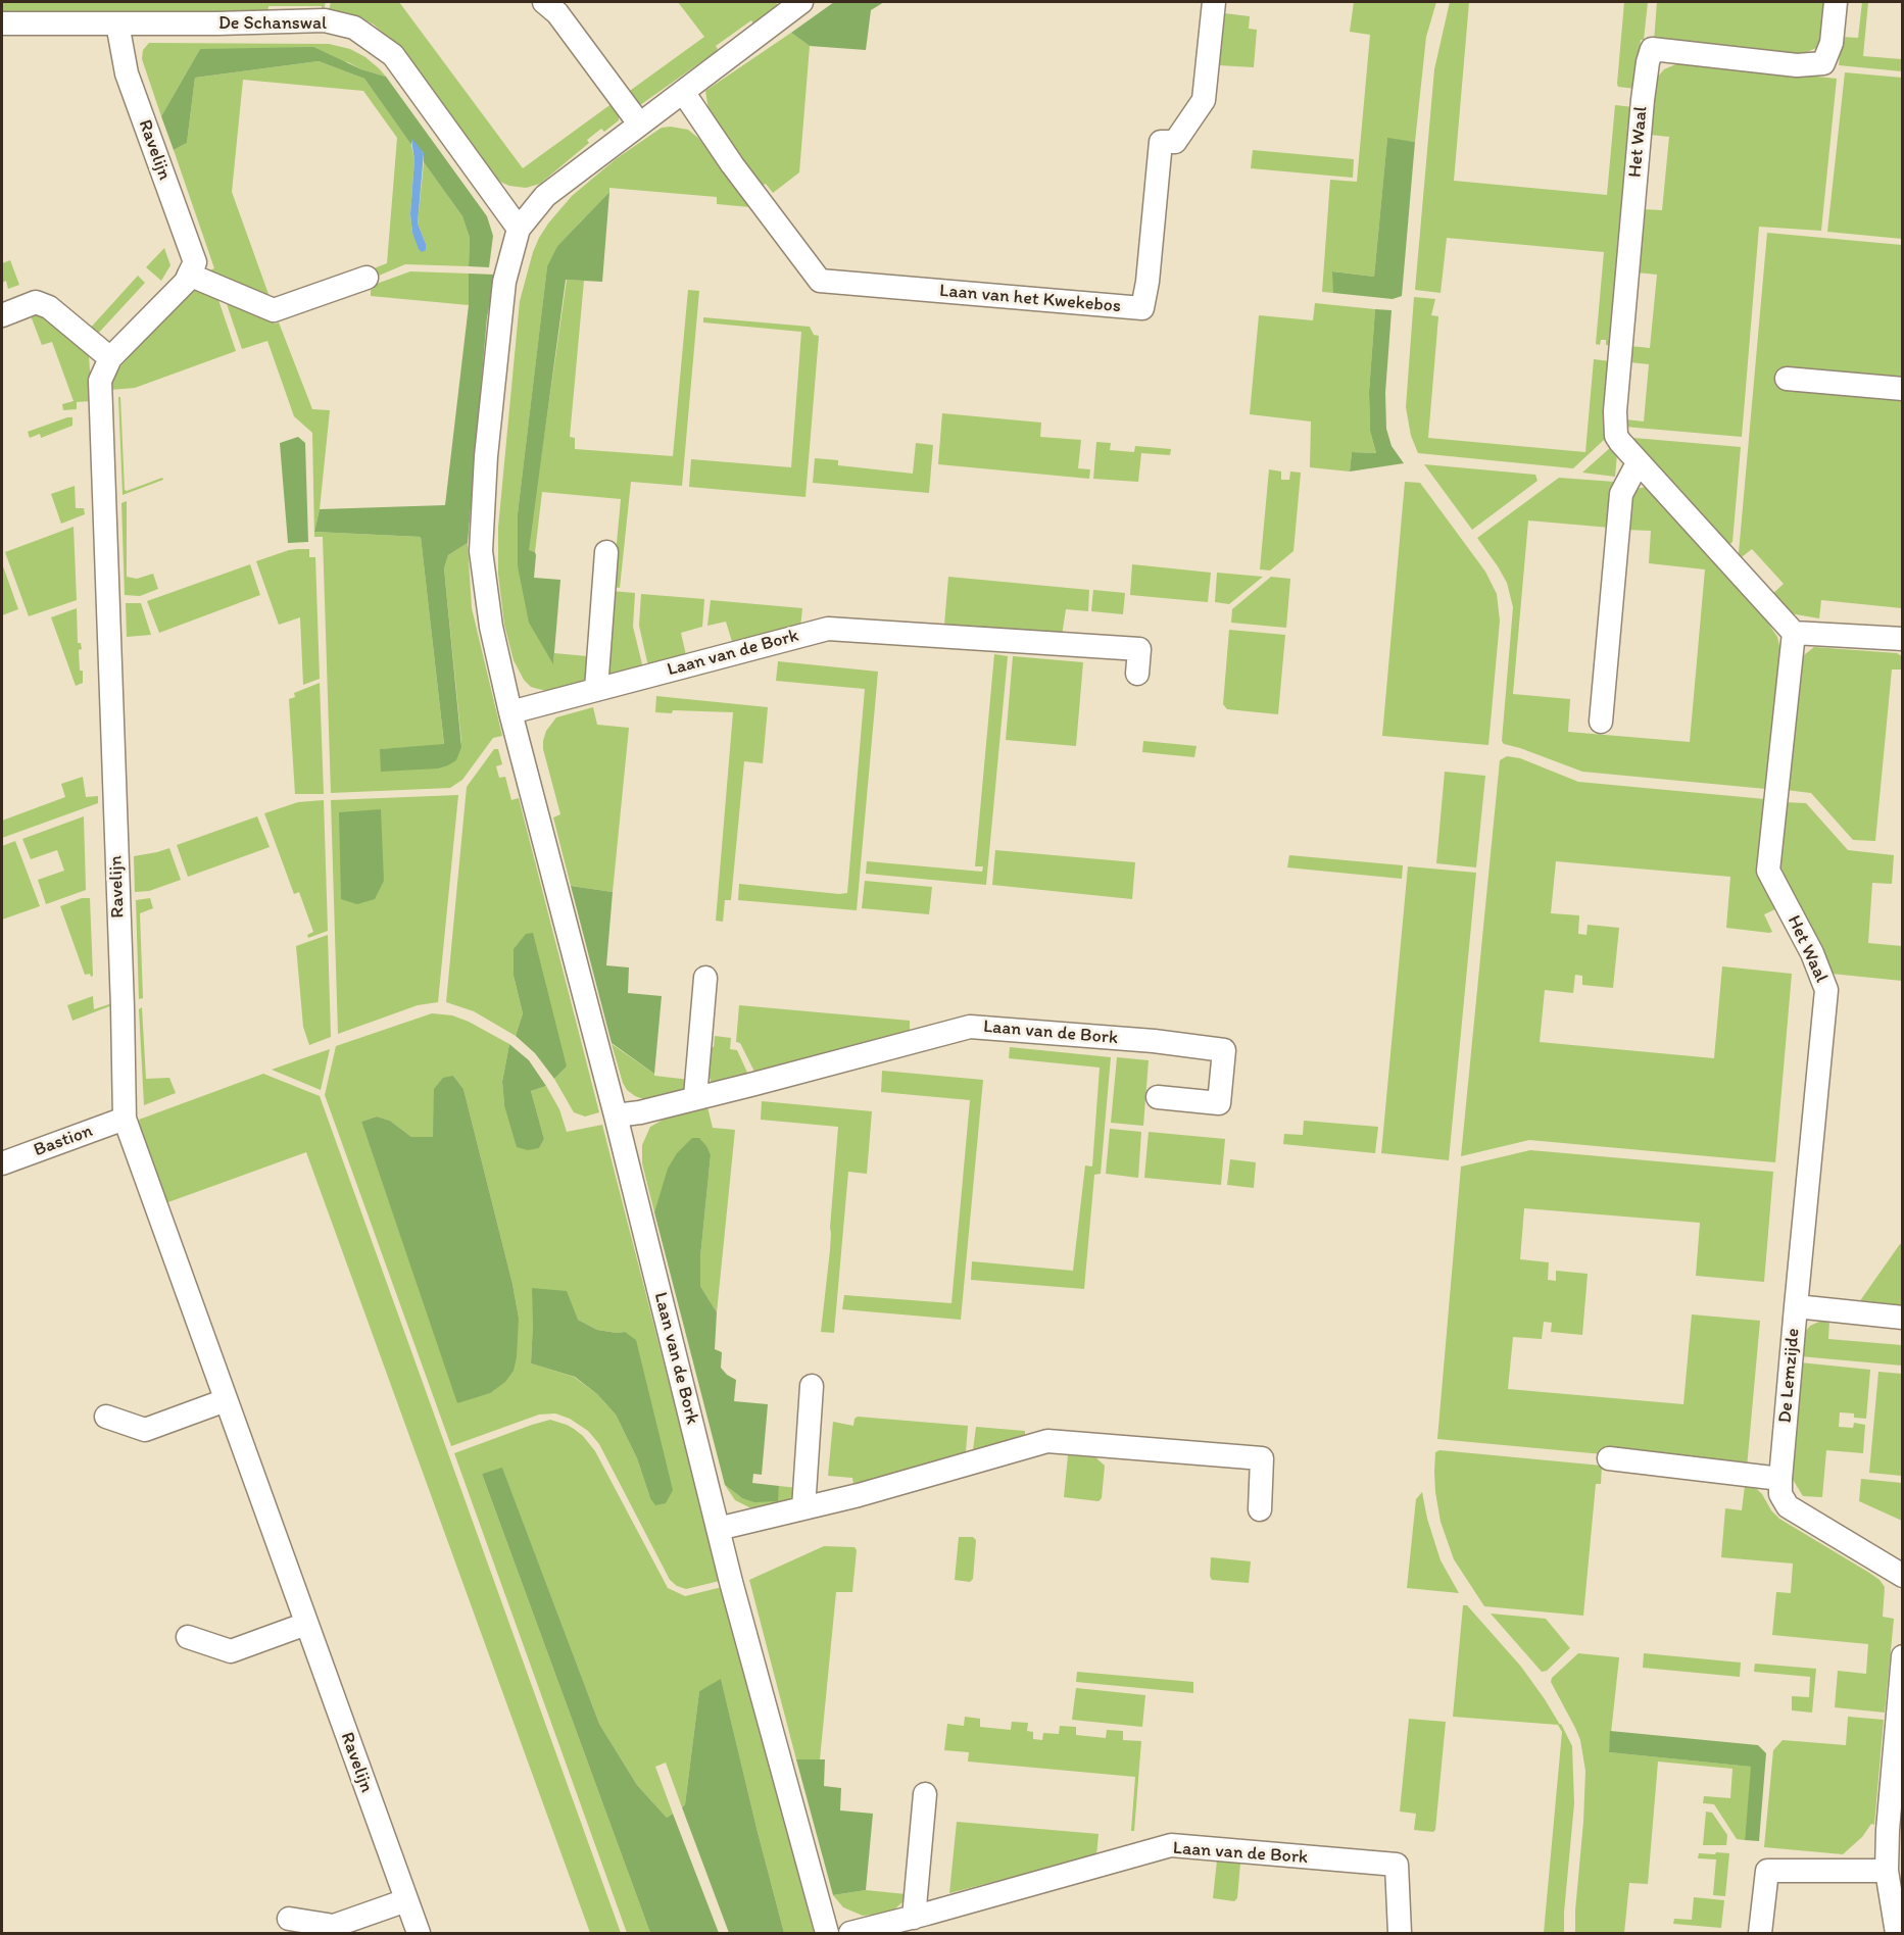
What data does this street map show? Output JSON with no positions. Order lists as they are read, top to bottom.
{
  "streets": {
    "street": [
      "De Schanswal",
      "Het Waal",
      "Ravelijn",
      "Laan van het Kwekebos",
      "Laan van de Bork",
      "Bastion",
      "De Lemzijde"
    ]
  },
  "crossings": [
    ["De Schanswal", "Ravelijn"],
    ["De Schanswal", "Laan van de Bork"],
    ["Het Waal", "De Lemzijde"],
    ["Ravelijn", "Bastion"]
  ]
}
